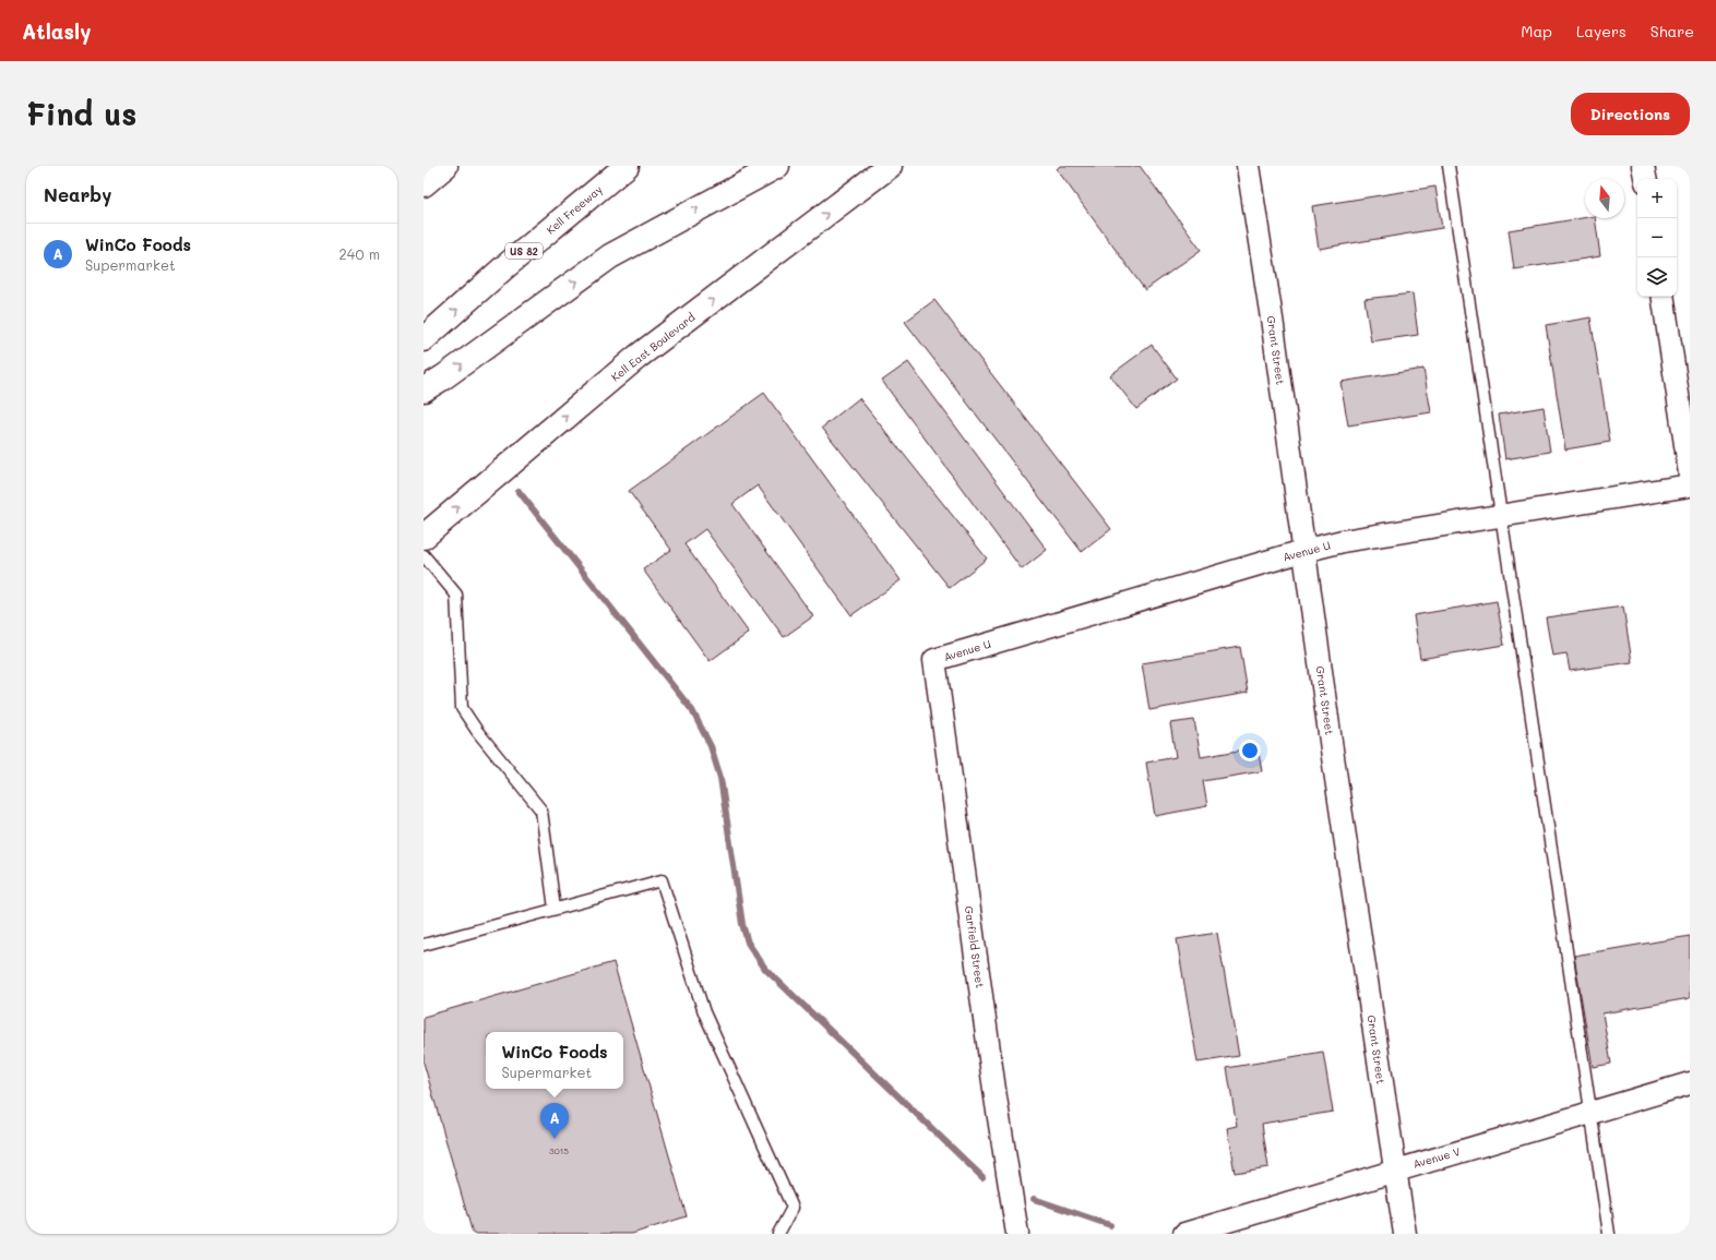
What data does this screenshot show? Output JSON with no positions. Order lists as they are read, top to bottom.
{
  "streets": {
    "main road": ["Kell Freeway", "US 82", "Kell East Boulevard"],
    "street": [
      "Grant Street",
      "Avenue U",
      "Garfield Street",
      "Avenue V"
    ]
  },
  "crossings": [
    ["Grant Street", "Avenue U"],
    ["Grant Street", "Avenue V"],
    ["Avenue U", "Garfield Street"]
  ],
  "house_numbers": ["3015"],
  "north": "top",
  "page": {
    "header": "Atlasly",
    "nav": ["Map", "Layers", "Share"],
    "buttons": "Directions",
    "title": "Find us",
    "heading": "Nearby",
    "map_buttons": ["+", "−"],
    "list": [
      {
        "mark": "A",
        "name": "WinCo Foods",
        "note": "Supermarket",
        "value": "240 m"
      }
    ],
    "popup": ["WinCo Foods", "Supermarket"],
    "pins": "A"
  }
}
